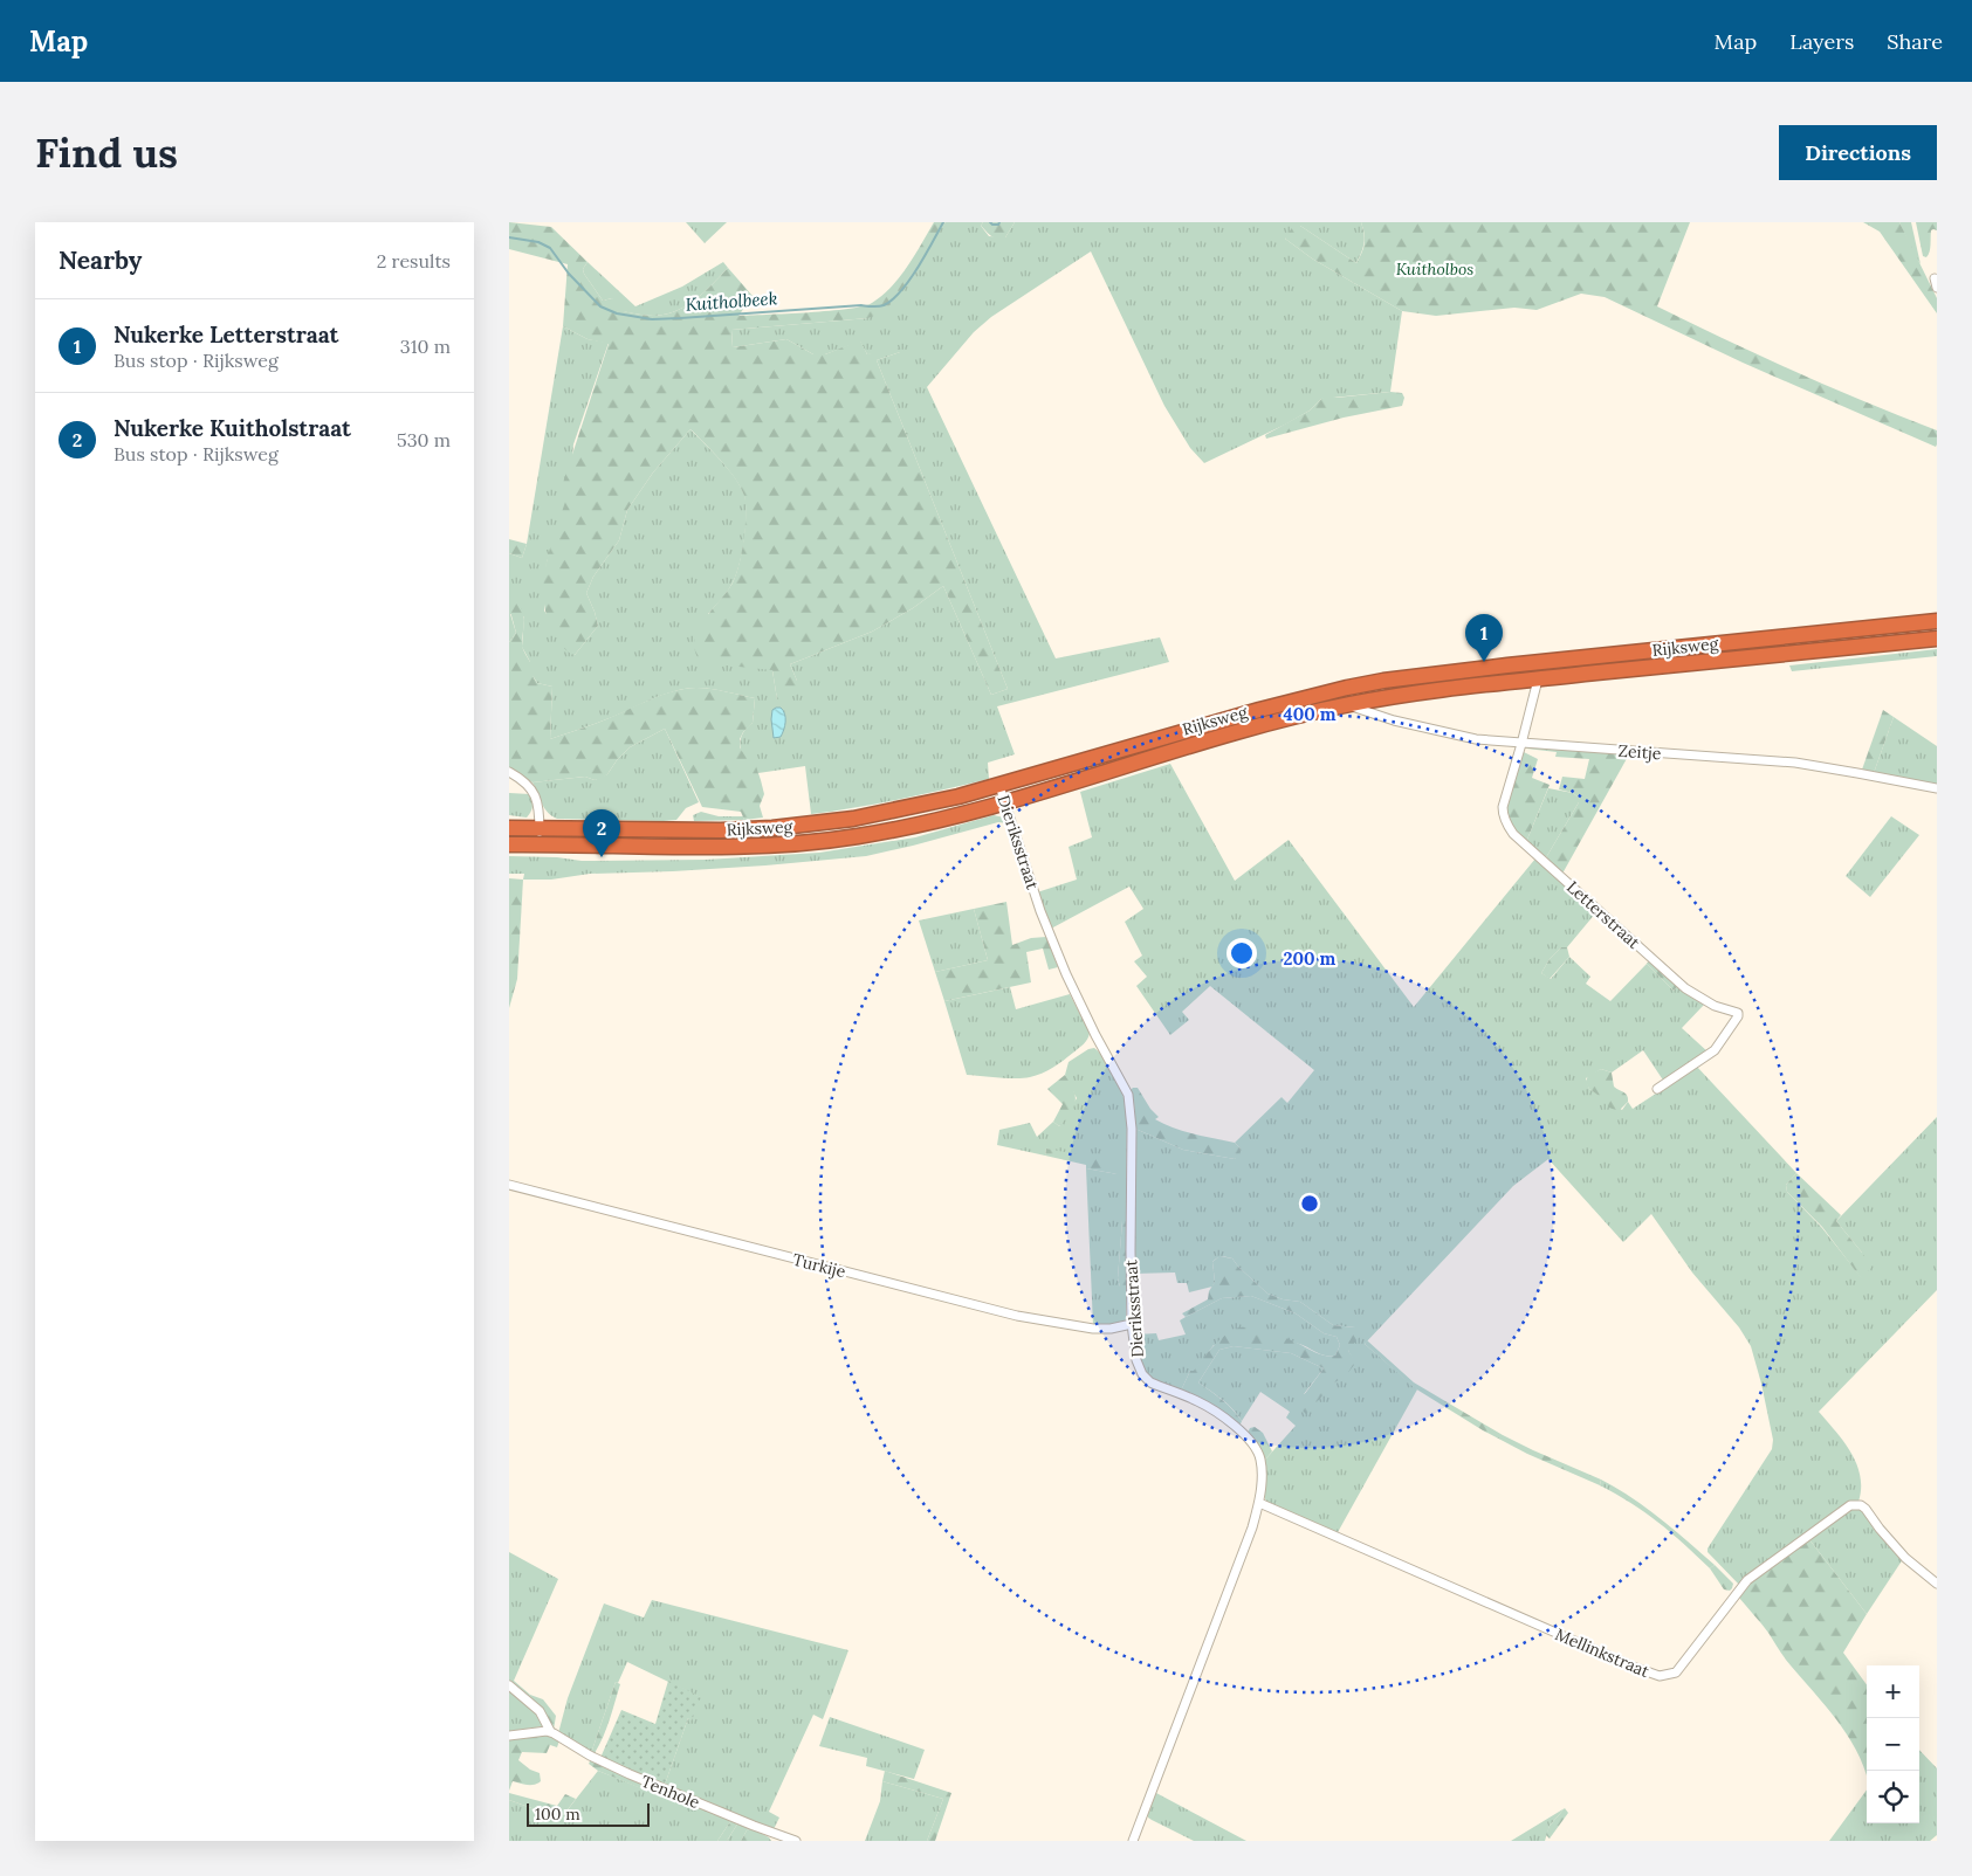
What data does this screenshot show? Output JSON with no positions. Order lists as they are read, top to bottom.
{
  "streets": {
    "highway": ["Rijksweg"],
    "street": [
      "Zeitje",
      "Dieriksstraat",
      "Letterstraat",
      "Turkije",
      "Mellinkstraat",
      "Tenhole"
    ]
  },
  "crossings": [
    ["Rijksweg", "Zeitje"],
    ["Rijksweg", "Dieriksstraat"],
    ["Rijksweg", "Letterstraat"],
    ["Zeitje", "Letterstraat"],
    ["Dieriksstraat", "Turkije"],
    ["Dieriksstraat", "Mellinkstraat"]
  ],
  "water": ["Kuitholbeek"],
  "parks": ["Kuitholbos"],
  "scale_bar": "100 m",
  "page": {
    "header": "Map",
    "nav": ["Map", "Layers", "Share"],
    "buttons": "Directions",
    "title": "Find us",
    "heading": ["Nearby", "2 results"],
    "list": [
      {
        "mark": "1",
        "name": "Nukerke Letterstraat",
        "note": "Bus stop · Rijksweg",
        "value": "310 m"
      },
      {
        "mark": "2",
        "name": "Nukerke Kuitholstraat",
        "note": "Bus stop · Rijksweg",
        "value": "530 m"
      }
    ],
    "pins": ["1", "2"],
    "map_buttons": ["+", "−"],
    "scale": "100 m"
  },
  "rings": ["400 m", "200 m"]
}
